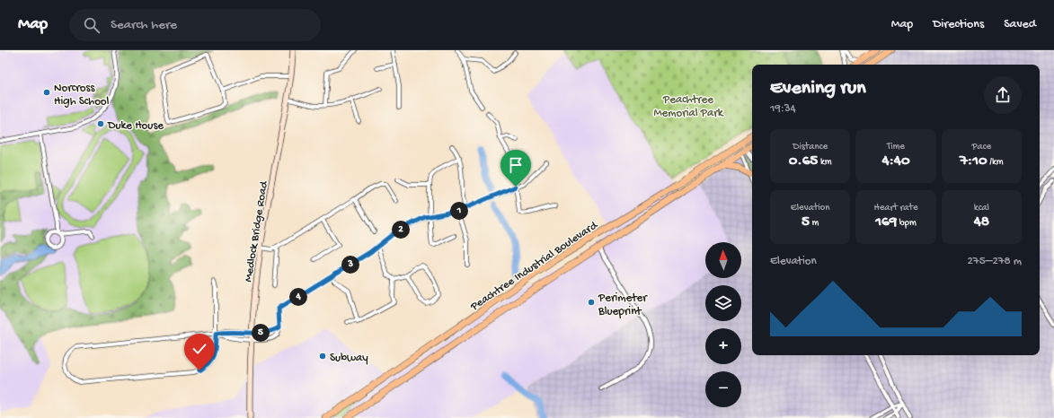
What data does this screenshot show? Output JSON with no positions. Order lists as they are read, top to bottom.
{
  "streets": {
    "highway": ["Peachtree Industrial Boulevard"],
    "main road": ["Medlock Bridge Road"]
  },
  "parks": ["Peachtree Memorial Park"],
  "places": [
    "Norcross High School",
    "Duke House",
    "Perimeter Blueprint",
    "Subway"
  ],
  "north": "top",
  "page": {
    "header": "Map",
    "search": "Search here",
    "nav": ["Map", "Directions", "Saved"],
    "heading": ["Evening run", "19:34"],
    "stats": [
      ["Distance", "0.65 km"],
      ["Time", "4:40"],
      ["Pace", "7:10 /km"],
      ["Elevation", "5 m"],
      ["Heart rate", "169 bpm"],
      ["kcal", "48"]
    ],
    "pins": [
      "1",
      "2",
      "3",
      "4",
      "5"
    ],
    "map_buttons": ["+", "−"],
    "chart": ["Elevation", "275–278 m"]
  }
}
